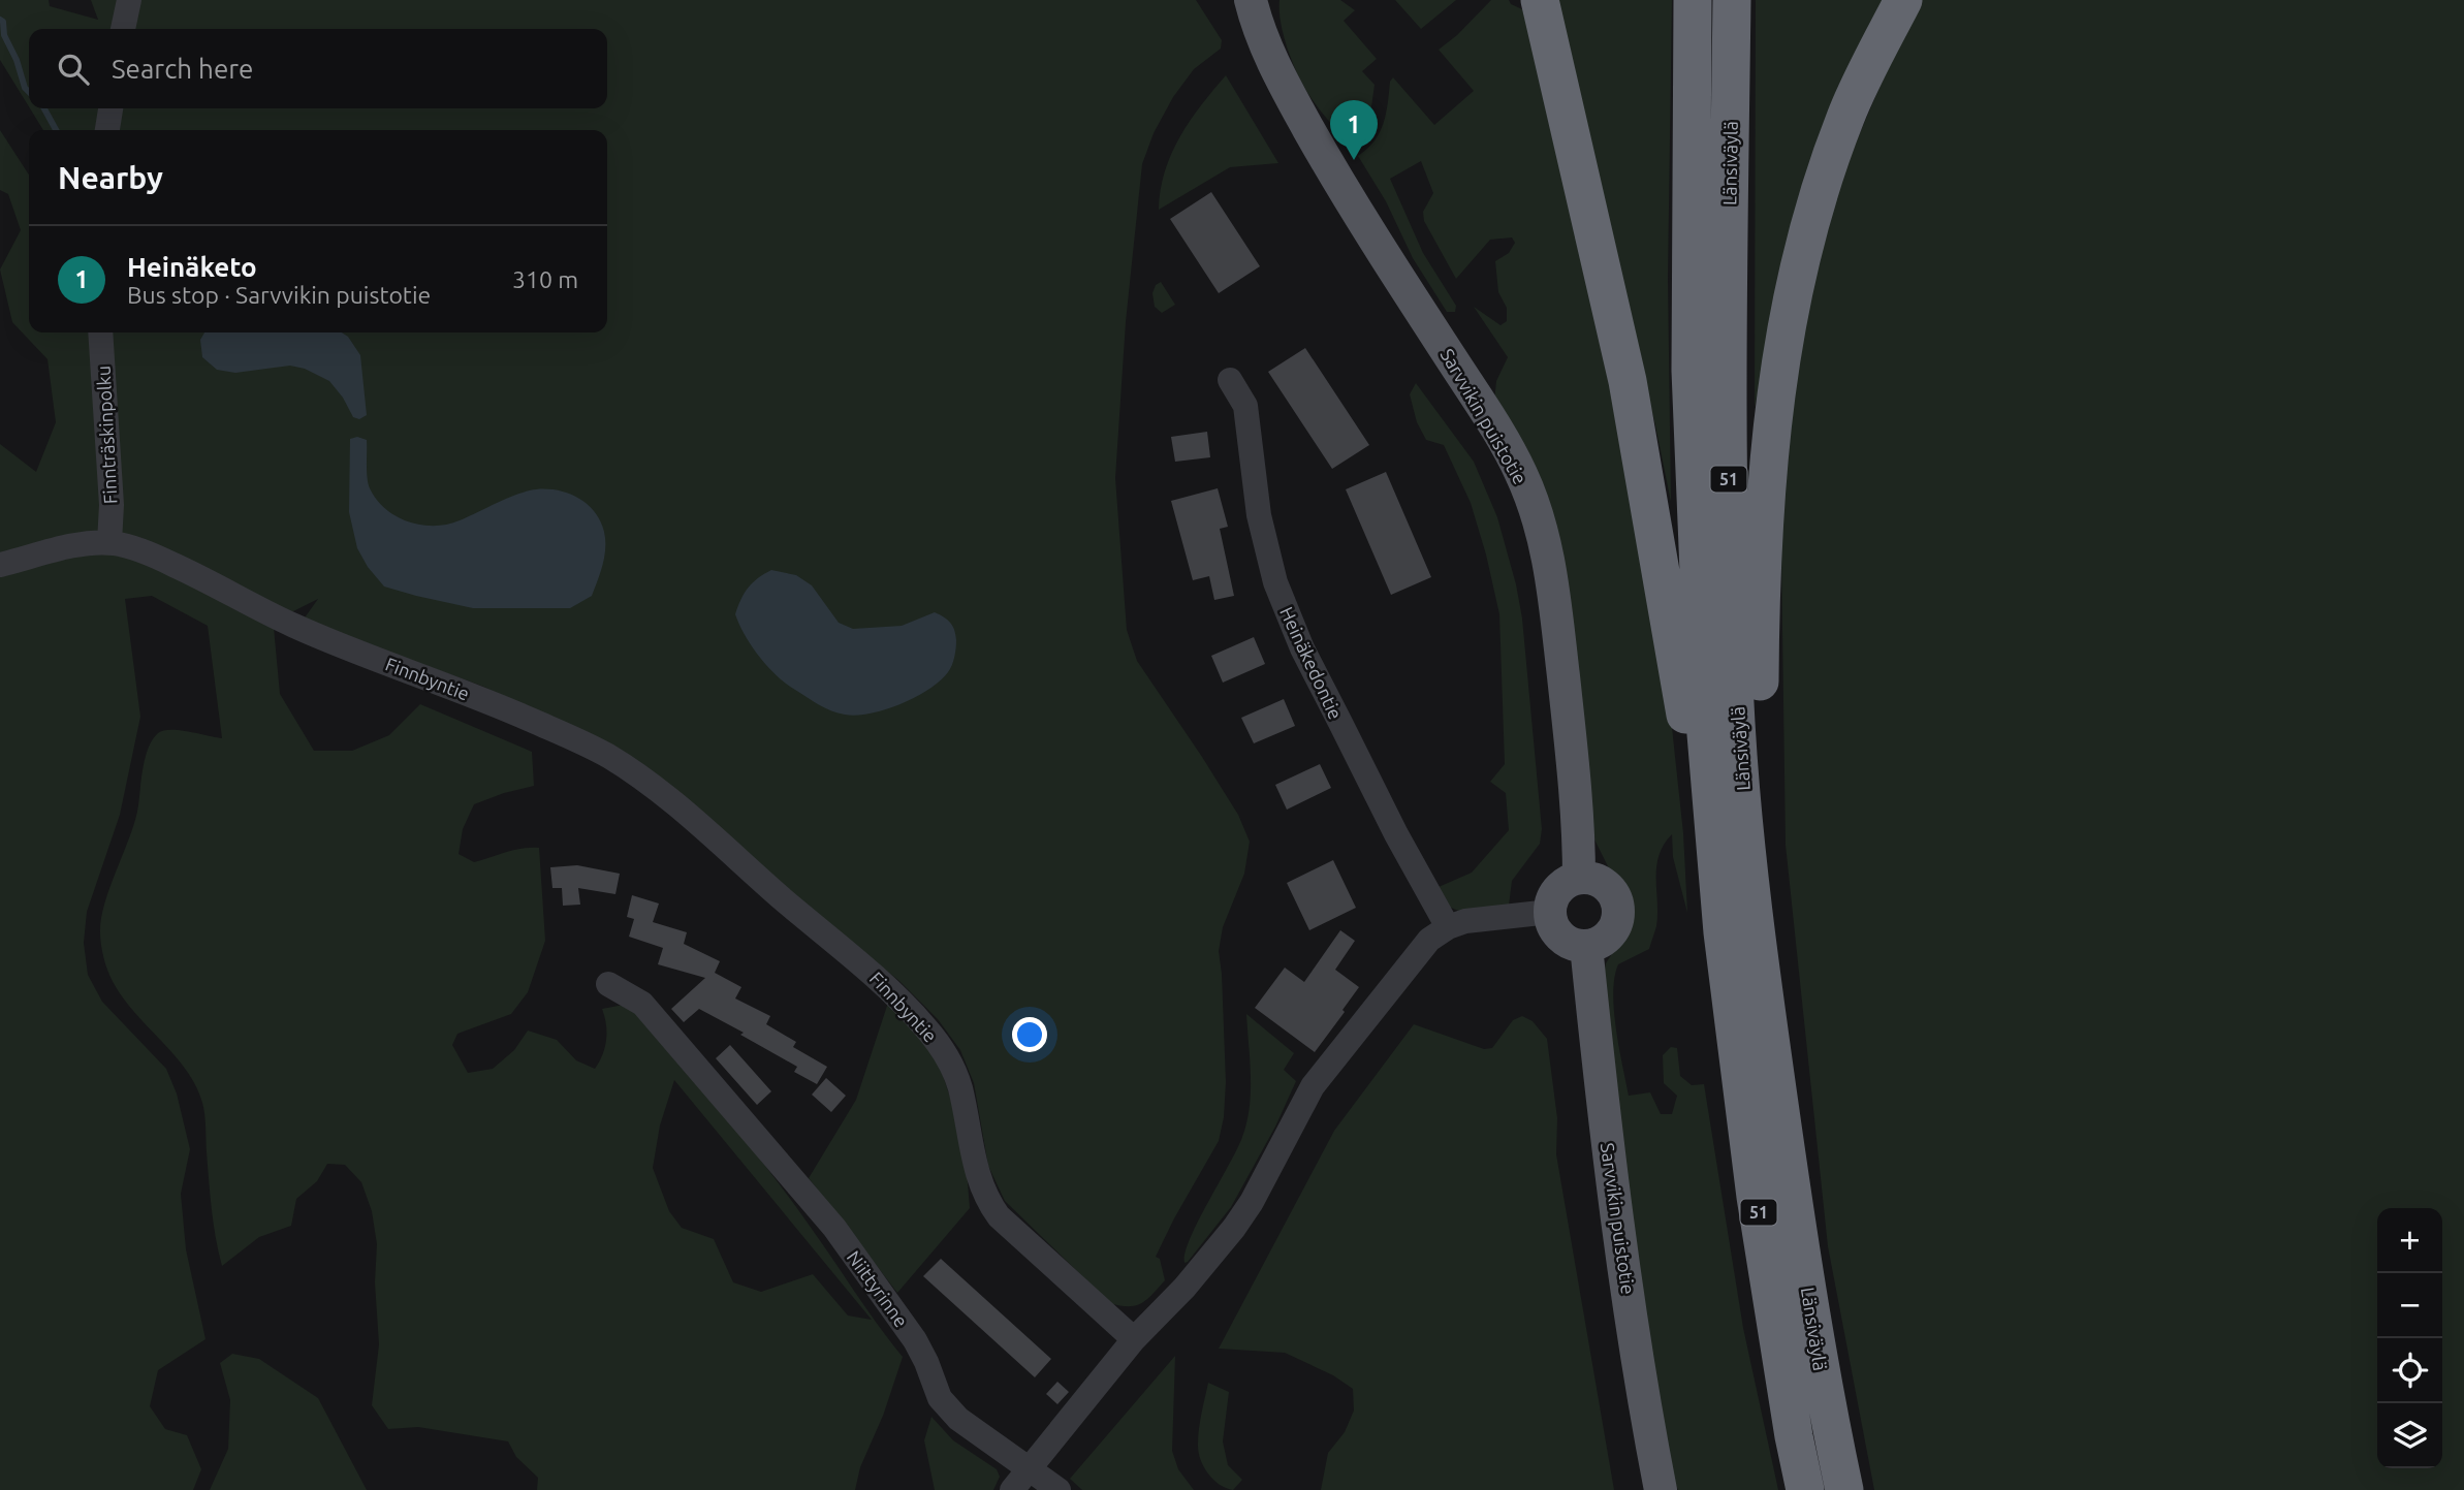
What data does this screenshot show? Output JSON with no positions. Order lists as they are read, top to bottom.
{
  "streets": {
    "highway": ["Länsiväylä", "51"],
    "main road": ["Sarvvikin puistotie"],
    "street": [
      "Finnträskinpolku",
      "Heinäkedontie",
      "Finnbyntie",
      "Niittyrinne"
    ]
  },
  "crossings": [
    ["Finnträskinpolku", "Finnbyntie"]
  ],
  "page": {
    "search": "Search here",
    "pins": "1",
    "heading": "Nearby",
    "list": [
      {
        "mark": "1",
        "name": "Heinäketo",
        "note": "Bus stop · Sarvvikin puistotie",
        "value": "310 m"
      }
    ],
    "map_buttons": ["+", "−"]
  }
}
